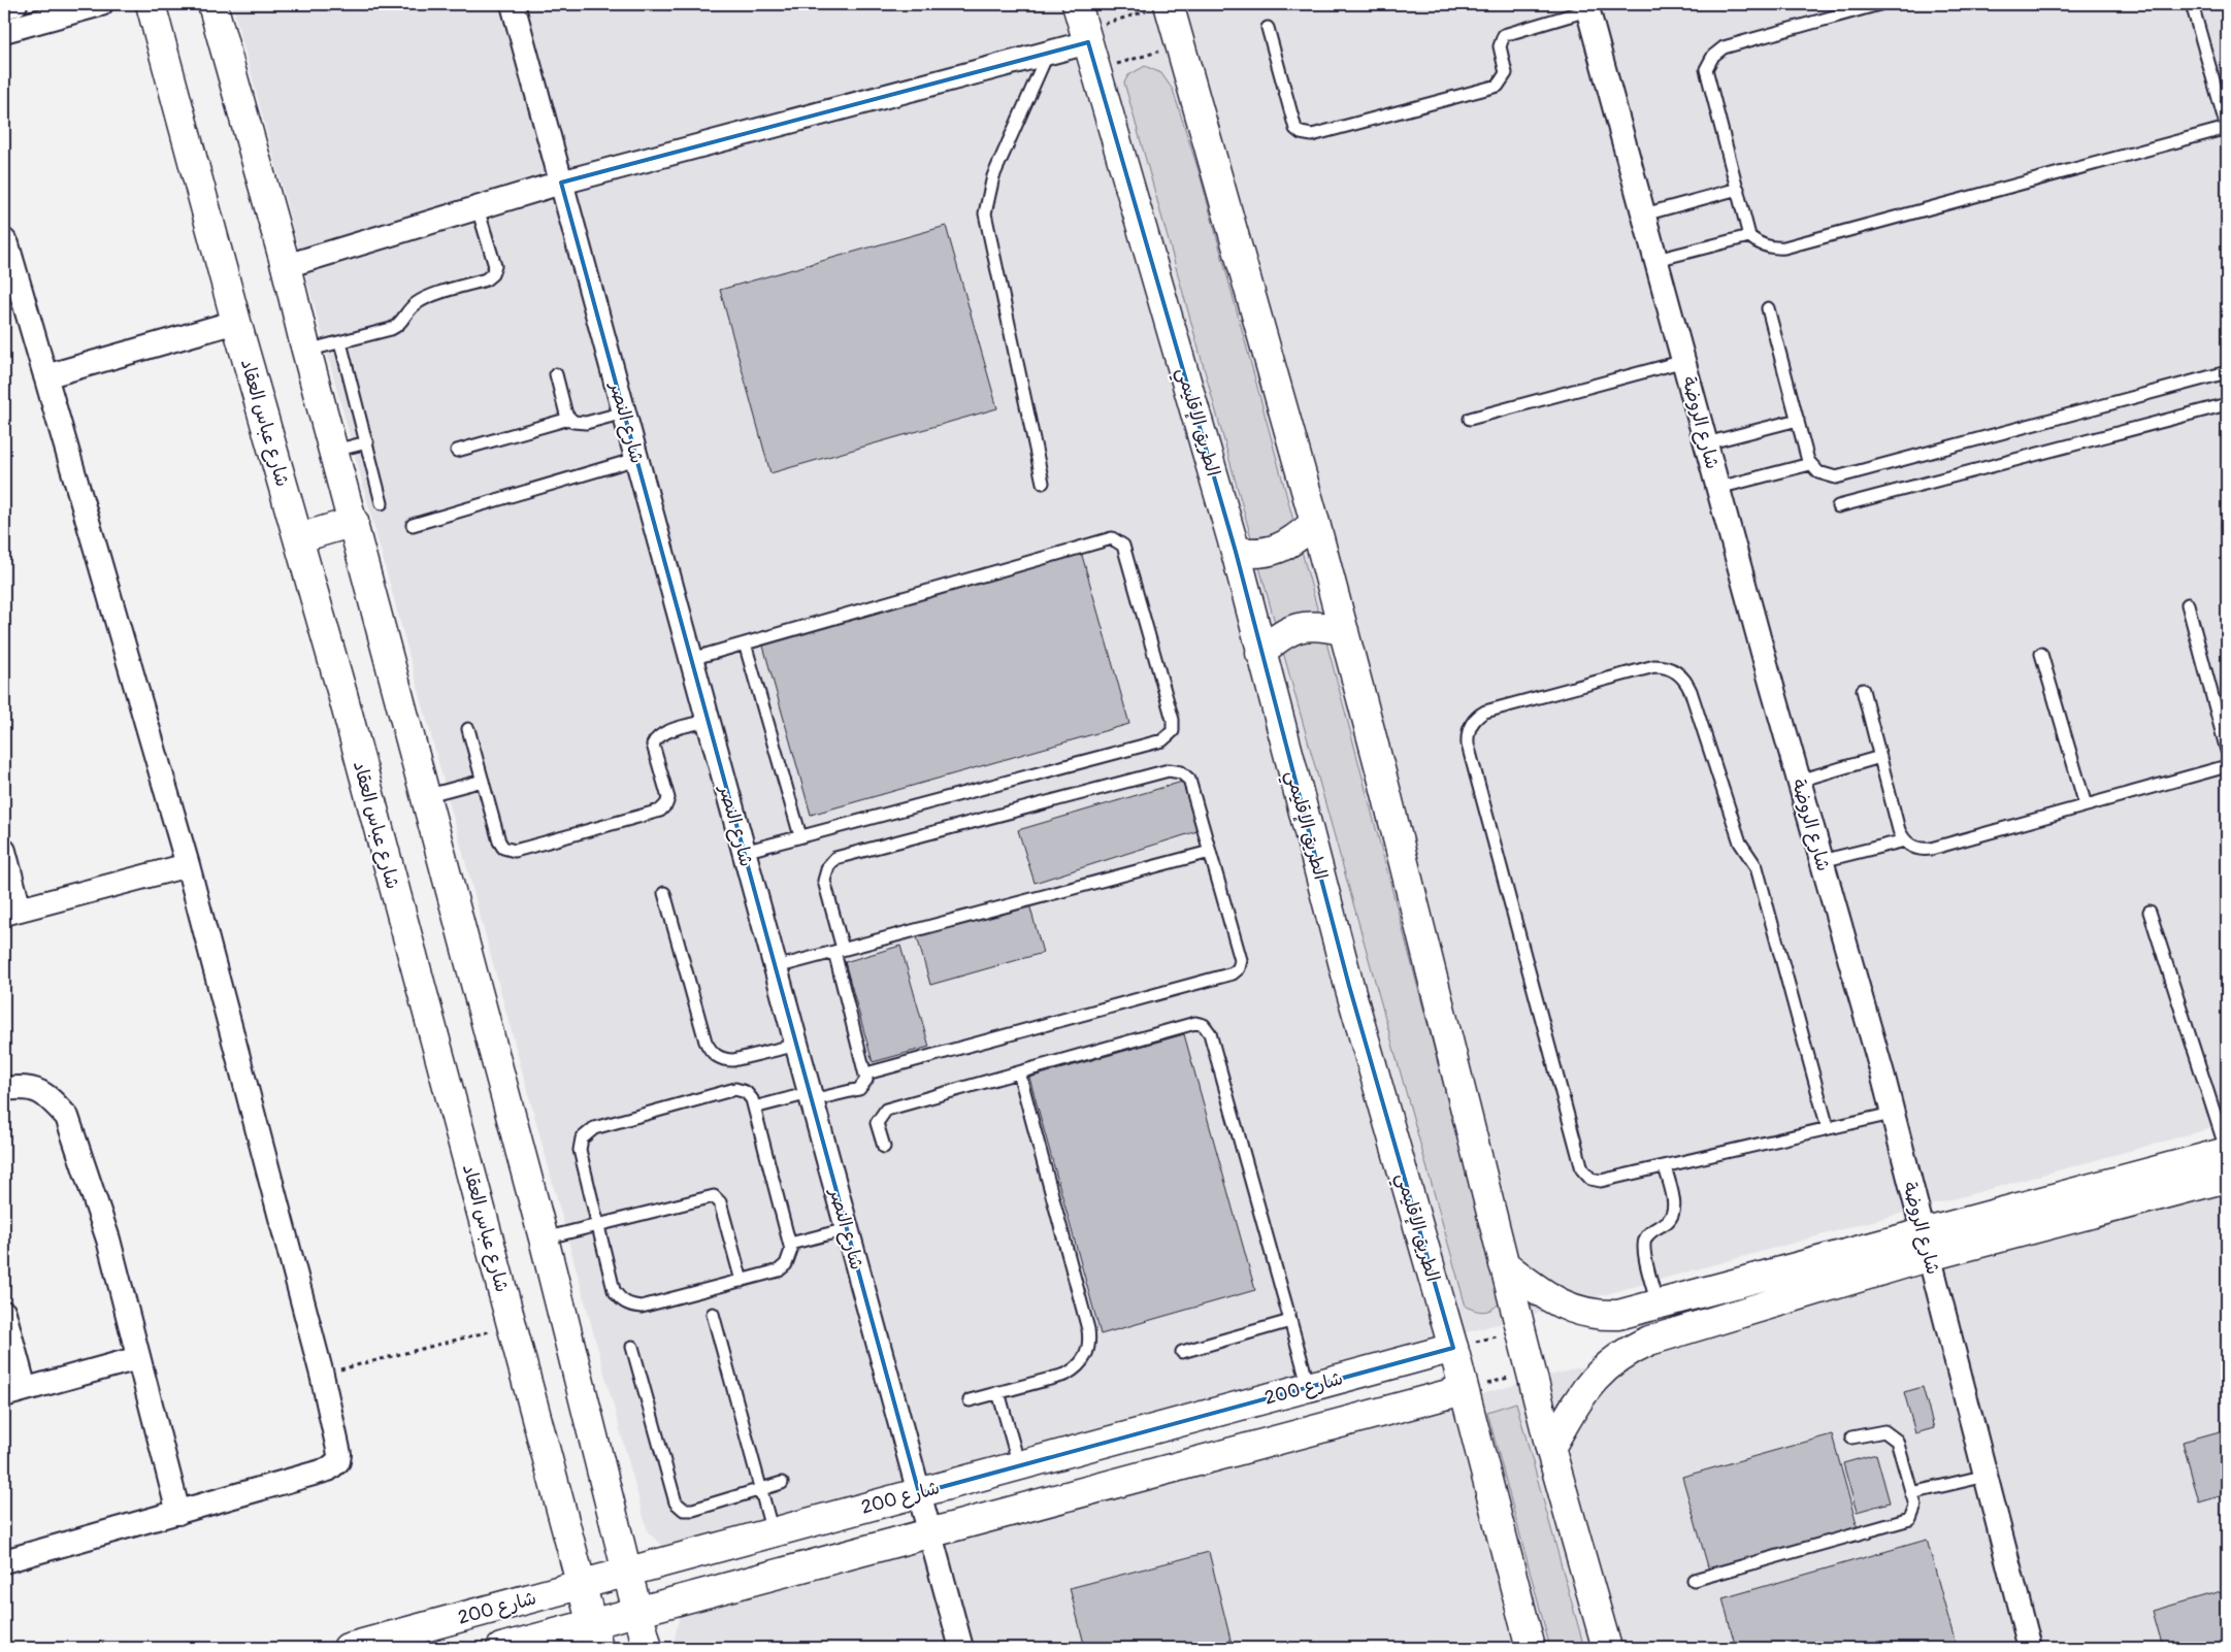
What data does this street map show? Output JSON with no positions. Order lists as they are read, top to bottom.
{
  "streets": {
    "main road": ["الطريق الإقليمي", "شارع عباس العقاد", "شارع 200"],
    "street": ["شارع النصر", "شارع الروضة"]
  },
  "crossings": [
    ["الطريق الإقليمي", "شارع 200"],
    ["شارع عباس العقاد", "شارع 200"],
    ["شارع النصر", "شارع 200"]
  ]
}
